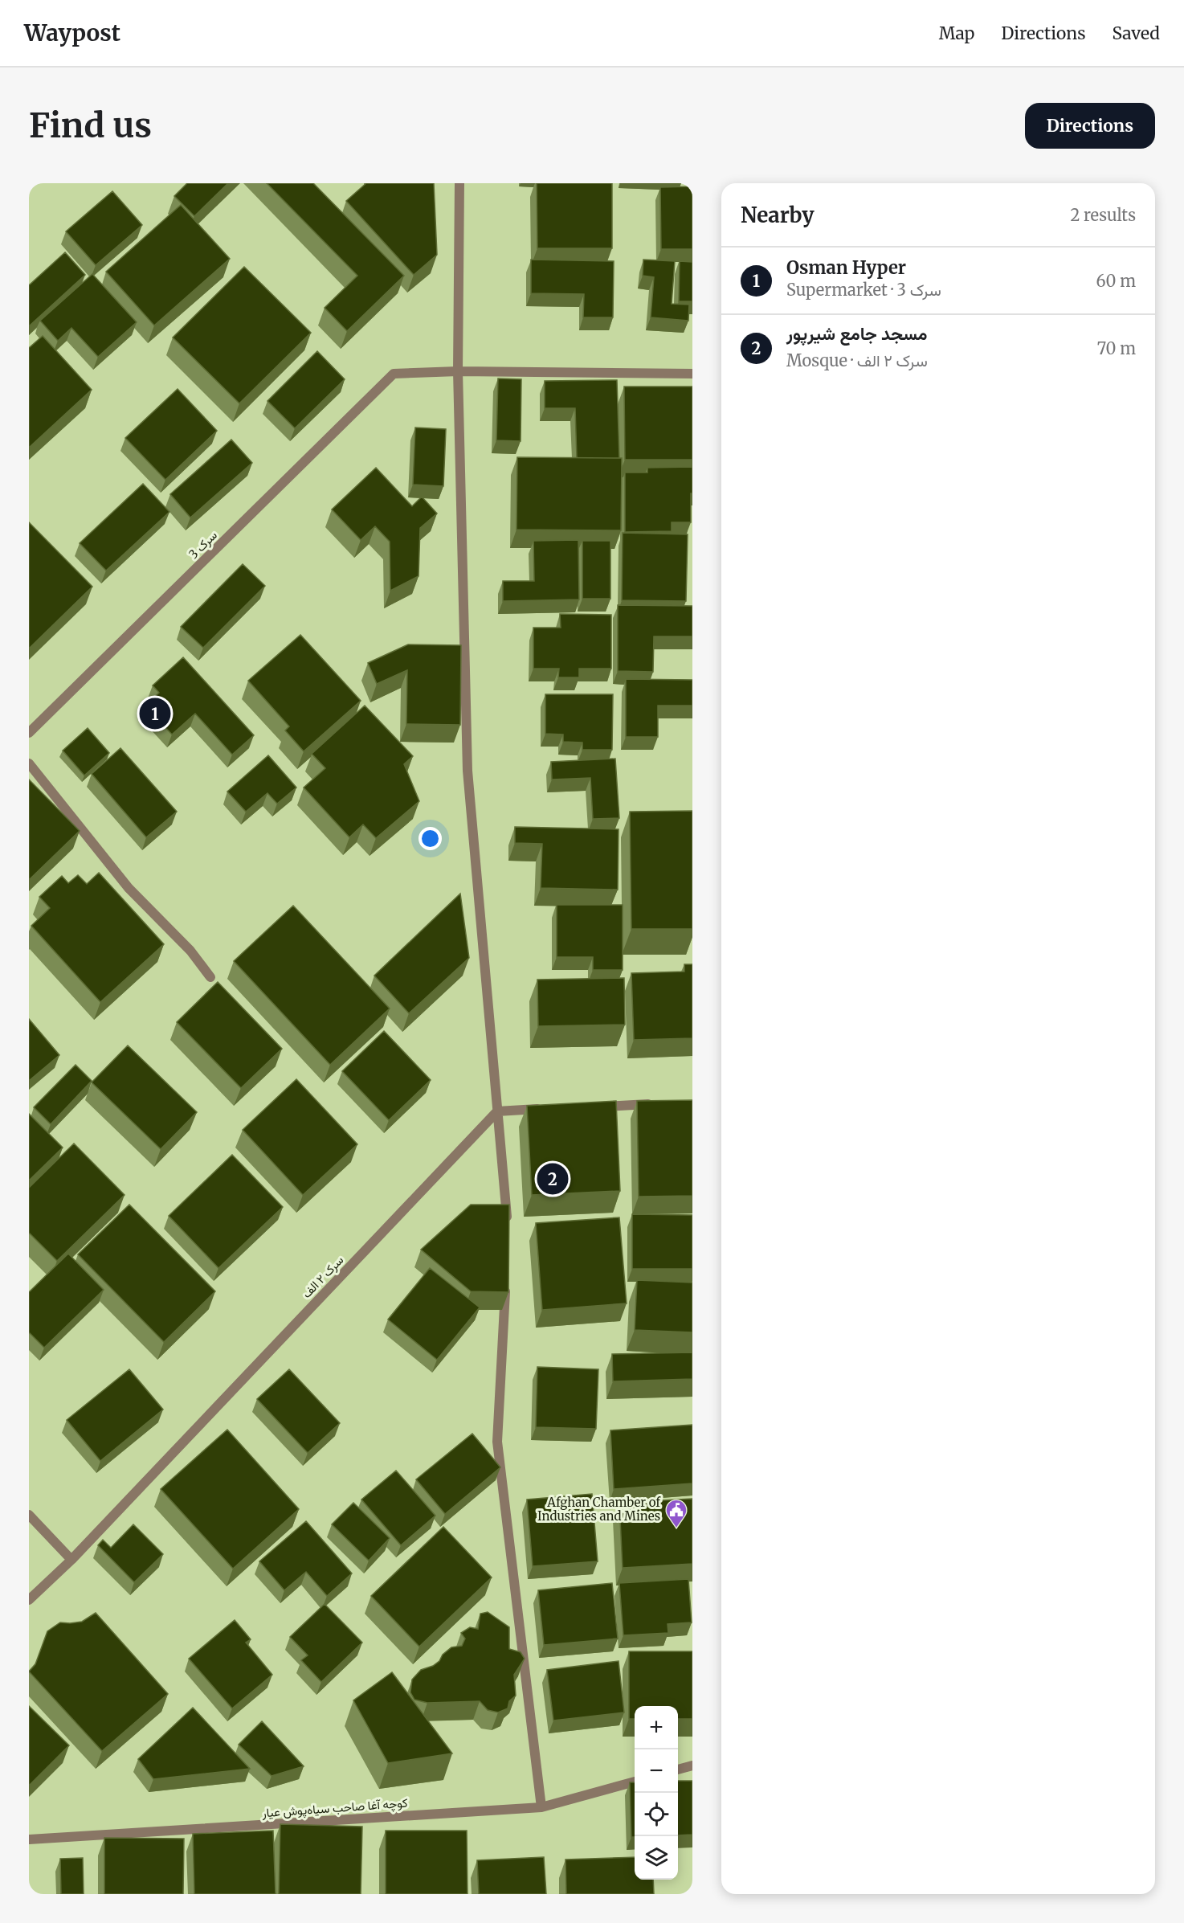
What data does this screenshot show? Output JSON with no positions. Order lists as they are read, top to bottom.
{
  "streets": {
    "street": ["سرک 3", "سرک ۲ الف", "کوچه آغا صاحب سیاه‌پوش عیار"]
  },
  "places": {
    "public building": ["Afghan Chamber of Industries and Mines"]
  },
  "page": {
    "header": "Waypost",
    "nav": ["Map", "Directions", "Saved"],
    "buttons": "Directions",
    "title": "Find us",
    "heading": ["Nearby", "2 results"],
    "list": [
      {
        "mark": "1",
        "name": "Osman Hyper",
        "note": "Supermarket · سرک 3",
        "value": "60 m"
      },
      {
        "mark": "2",
        "name": "مسجد جامع شیرپور",
        "note": "Mosque · سرک ۲ الف",
        "value": "70 m"
      }
    ],
    "pins": ["1", "2"],
    "map_buttons": ["+", "−"]
  }
}
